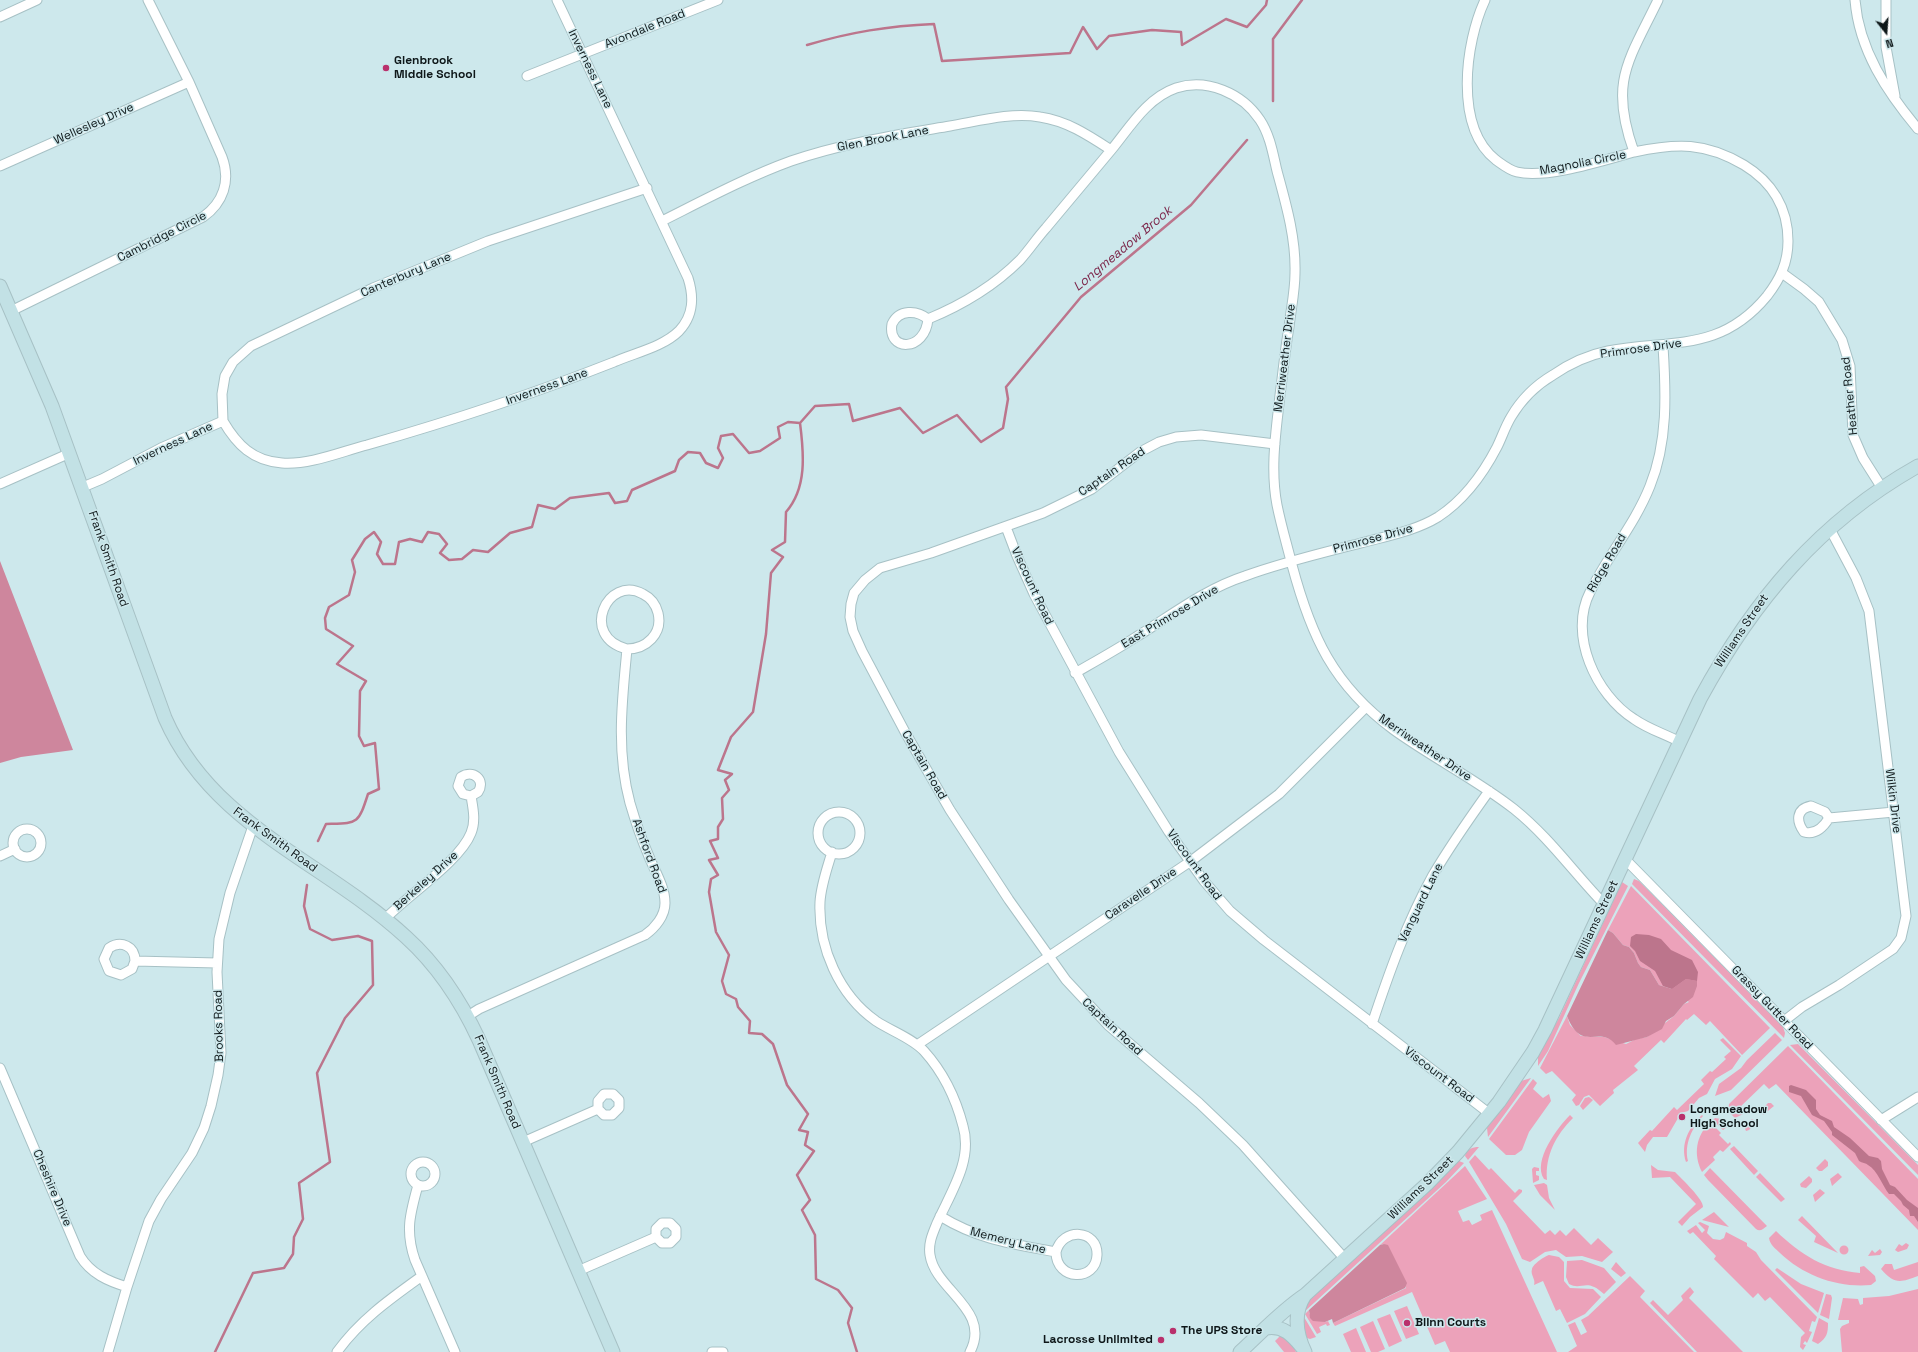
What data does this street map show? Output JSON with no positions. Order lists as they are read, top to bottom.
{
  "streets": {
    "street": [
      "Avondale Road",
      "Inverness Lane",
      "Wellesley Drive",
      "Glen Brook Lane",
      "Magnolia Circle",
      "Cambridge Circle",
      "Canterbury Lane",
      "Primrose Drive",
      "Merriweather Drive",
      "Heather Road",
      "Captain Road",
      "Frank Smith Road",
      "Ridge Road",
      "Viscount Road",
      "East Primrose Drive",
      "Williams Street",
      "Wilkin Drive",
      "Ashford Road",
      "Berkeley Drive",
      "Caravelle Drive",
      "Vanguard Lane",
      "Grassy Gutter Road",
      "Brooks Road",
      "Cheshire Drive",
      "Memery Lane"
    ]
  },
  "crossings": [
    ["Avondale Road", "Inverness Lane"],
    ["Inverness Lane", "Glen Brook Lane"],
    ["Inverness Lane", "Canterbury Lane"],
    ["Inverness Lane", "Frank Smith Road"],
    ["Wellesley Drive", "Cambridge Circle"],
    ["Glen Brook Lane", "Merriweather Drive"],
    ["Magnolia Circle", "Primrose Drive"],
    ["Cambridge Circle", "Frank Smith Road"],
    ["Primrose Drive", "Merriweather Drive"],
    ["Primrose Drive", "Heather Road"],
    ["Primrose Drive", "Ridge Road"],
    ["Primrose Drive", "East Primrose Drive"],
    ["Merriweather Drive", "Captain Road"],
    ["Merriweather Drive", "East Primrose Drive"],
    ["Merriweather Drive", "Williams Street"],
    ["Merriweather Drive", "Caravelle Drive"],
    ["Merriweather Drive", "Vanguard Lane"],
    ["Heather Road", "Williams Street"],
    ["Captain Road", "Viscount Road"],
    ["Captain Road", "Williams Street"],
    ["Captain Road", "Caravelle Drive"],
    ["Frank Smith Road", "Ashford Road"],
    ["Frank Smith Road", "Berkeley Drive"],
    ["Frank Smith Road", "Brooks Road"],
    ["Ridge Road", "Williams Street"],
    ["Viscount Road", "East Primrose Drive"],
    ["Viscount Road", "Williams Street"],
    ["Viscount Road", "Caravelle Drive"],
    ["Viscount Road", "Vanguard Lane"],
    ["Williams Street", "Wilkin Drive"],
    ["Williams Street", "Grassy Gutter Road"],
    ["Wilkin Drive", "Grassy Gutter Road"],
    ["Brooks Road", "Cheshire Drive"]
  ],
  "water": ["Longmeadow Brook"],
  "places": [
    "Glenbrook Middle School",
    "Longmeadow High School",
    "Blinn Courts",
    "The UPS Store",
    "Lacrosse Unlimited"
  ],
  "north": "bottom"
}
